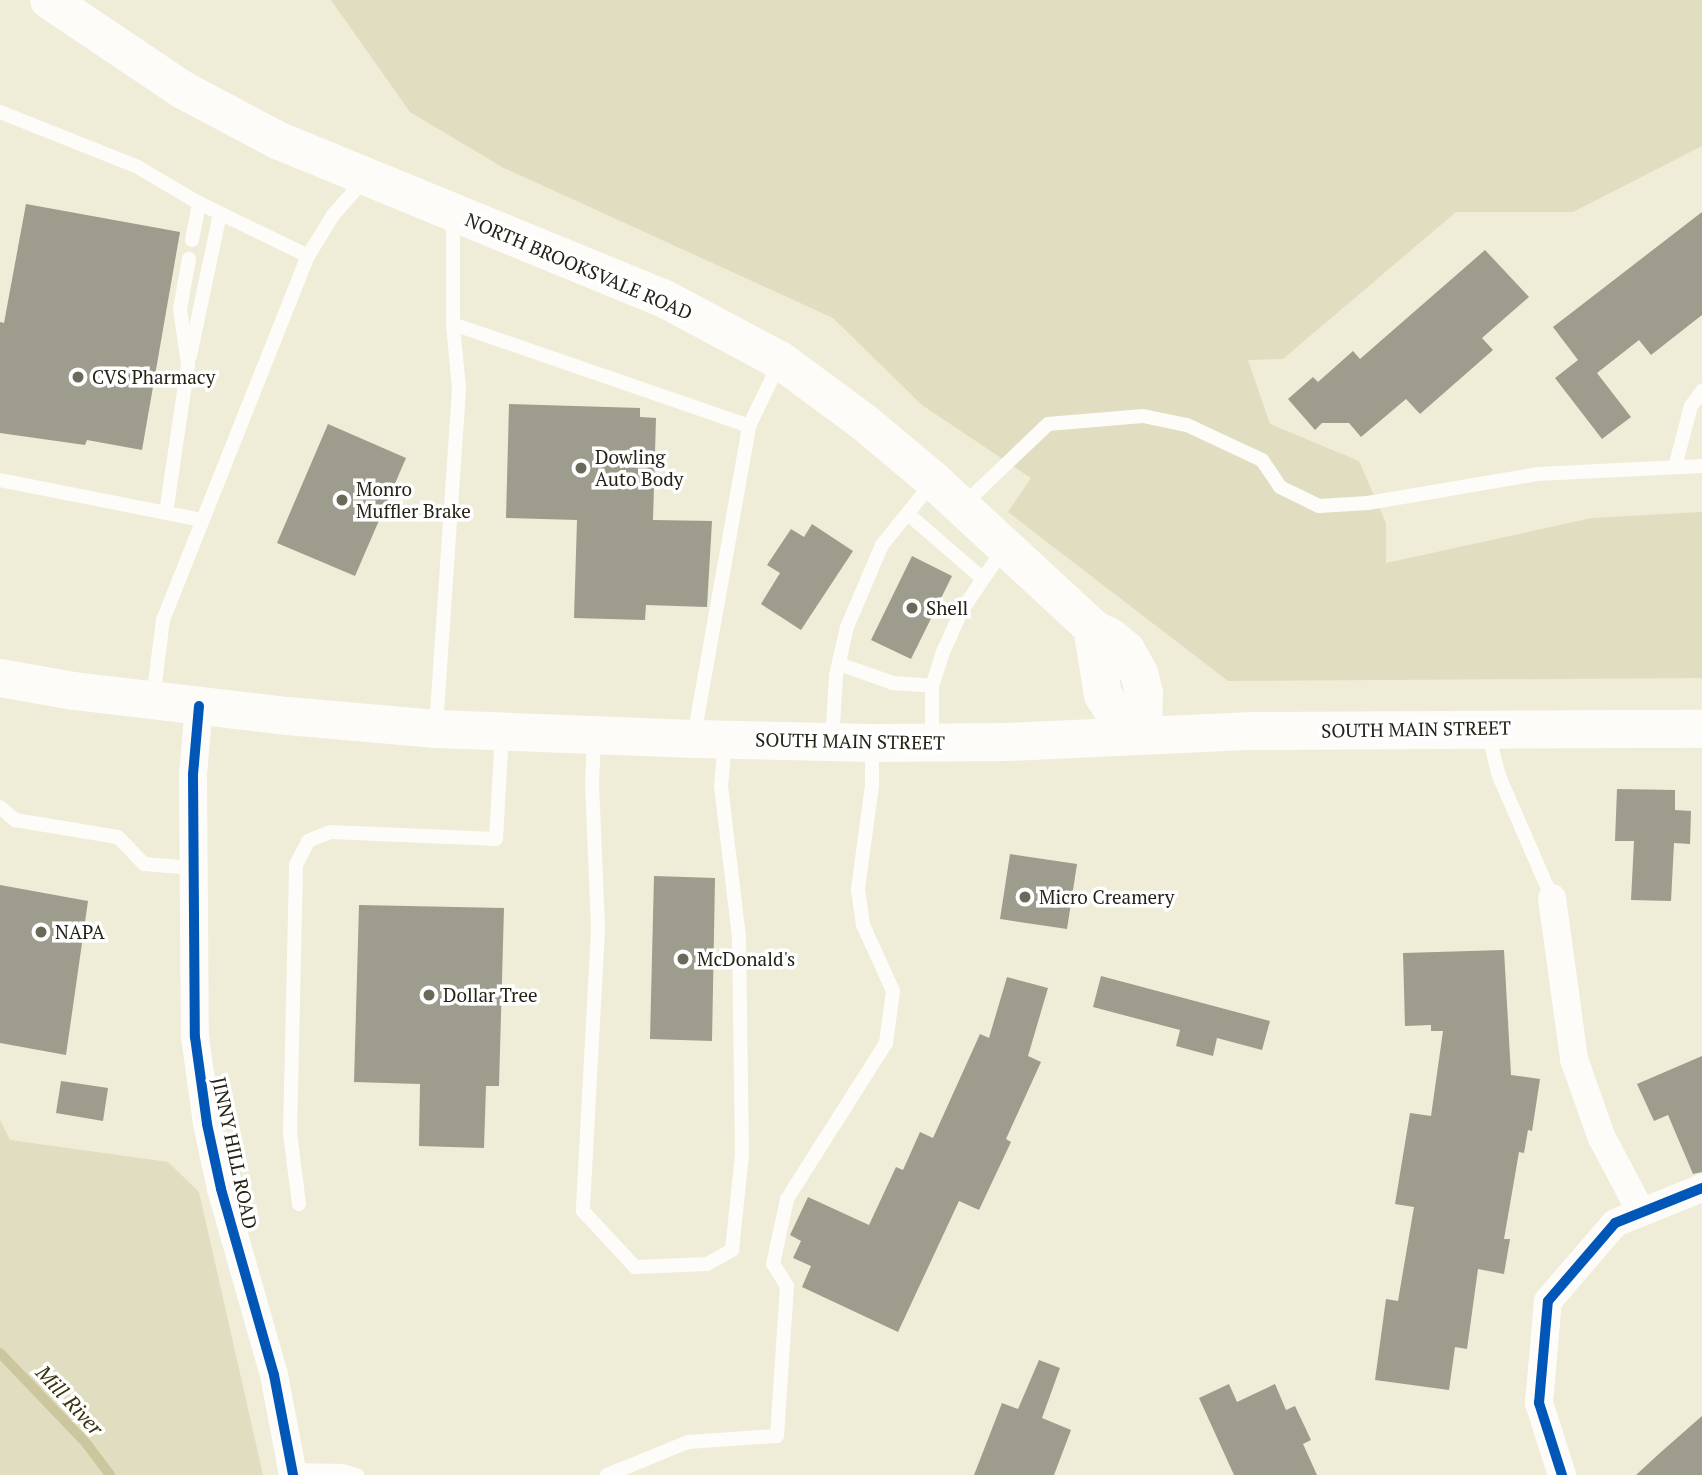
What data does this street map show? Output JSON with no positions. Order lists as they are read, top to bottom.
{
  "streets": {
    "main road": ["NORTH BROOKSVALE ROAD", "SOUTH MAIN STREET"],
    "street": ["JINNY HILL ROAD"]
  },
  "crossings": [
    ["NORTH BROOKSVALE ROAD", "SOUTH MAIN STREET"],
    ["SOUTH MAIN STREET", "JINNY HILL ROAD"]
  ],
  "water": ["Mill River"],
  "places": [
    "CVS Pharmacy",
    "Dowling Auto Body",
    "Monro Muffler Brake",
    "Shell",
    "Micro Creamery",
    "NAPA",
    "McDonald's",
    "Dollar Tree"
  ]
}
